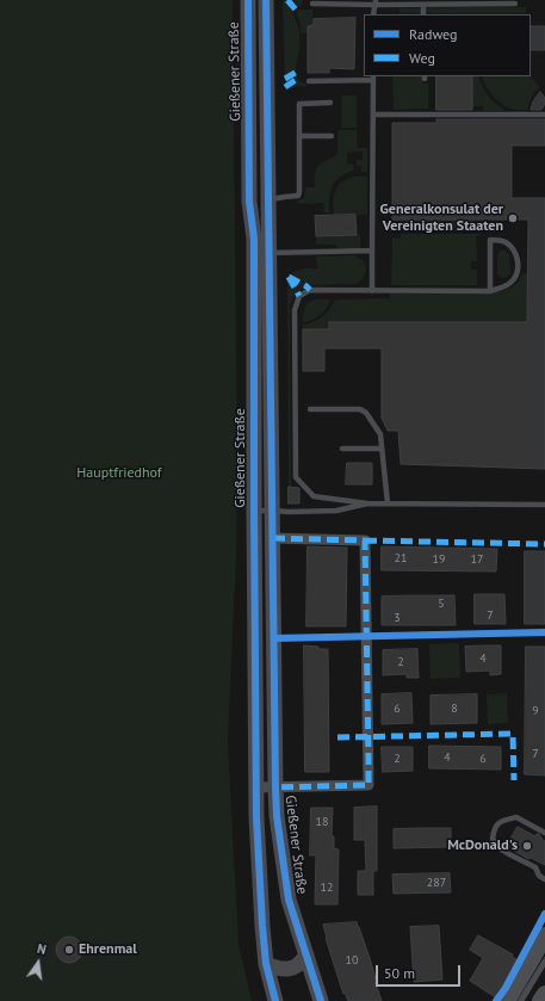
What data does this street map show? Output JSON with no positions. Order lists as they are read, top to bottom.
{
  "streets": {
    "main road": ["Gießener Straße"]
  },
  "parks": ["Hauptfriedhof"],
  "places": ["Generalkonsulat der Vereinigten Staaten", "McDonald's", "Ehrenmal"],
  "house_numbers": [
    "21",
    "19",
    "17",
    "5",
    "7",
    "3",
    "4",
    "2",
    "6",
    "8",
    "9",
    "7",
    "4",
    "2",
    "6",
    "18",
    "287",
    "12",
    "10"
  ],
  "legend": ["Radweg", "Weg"],
  "scale_bar": "50 m",
  "north": "top"
}
